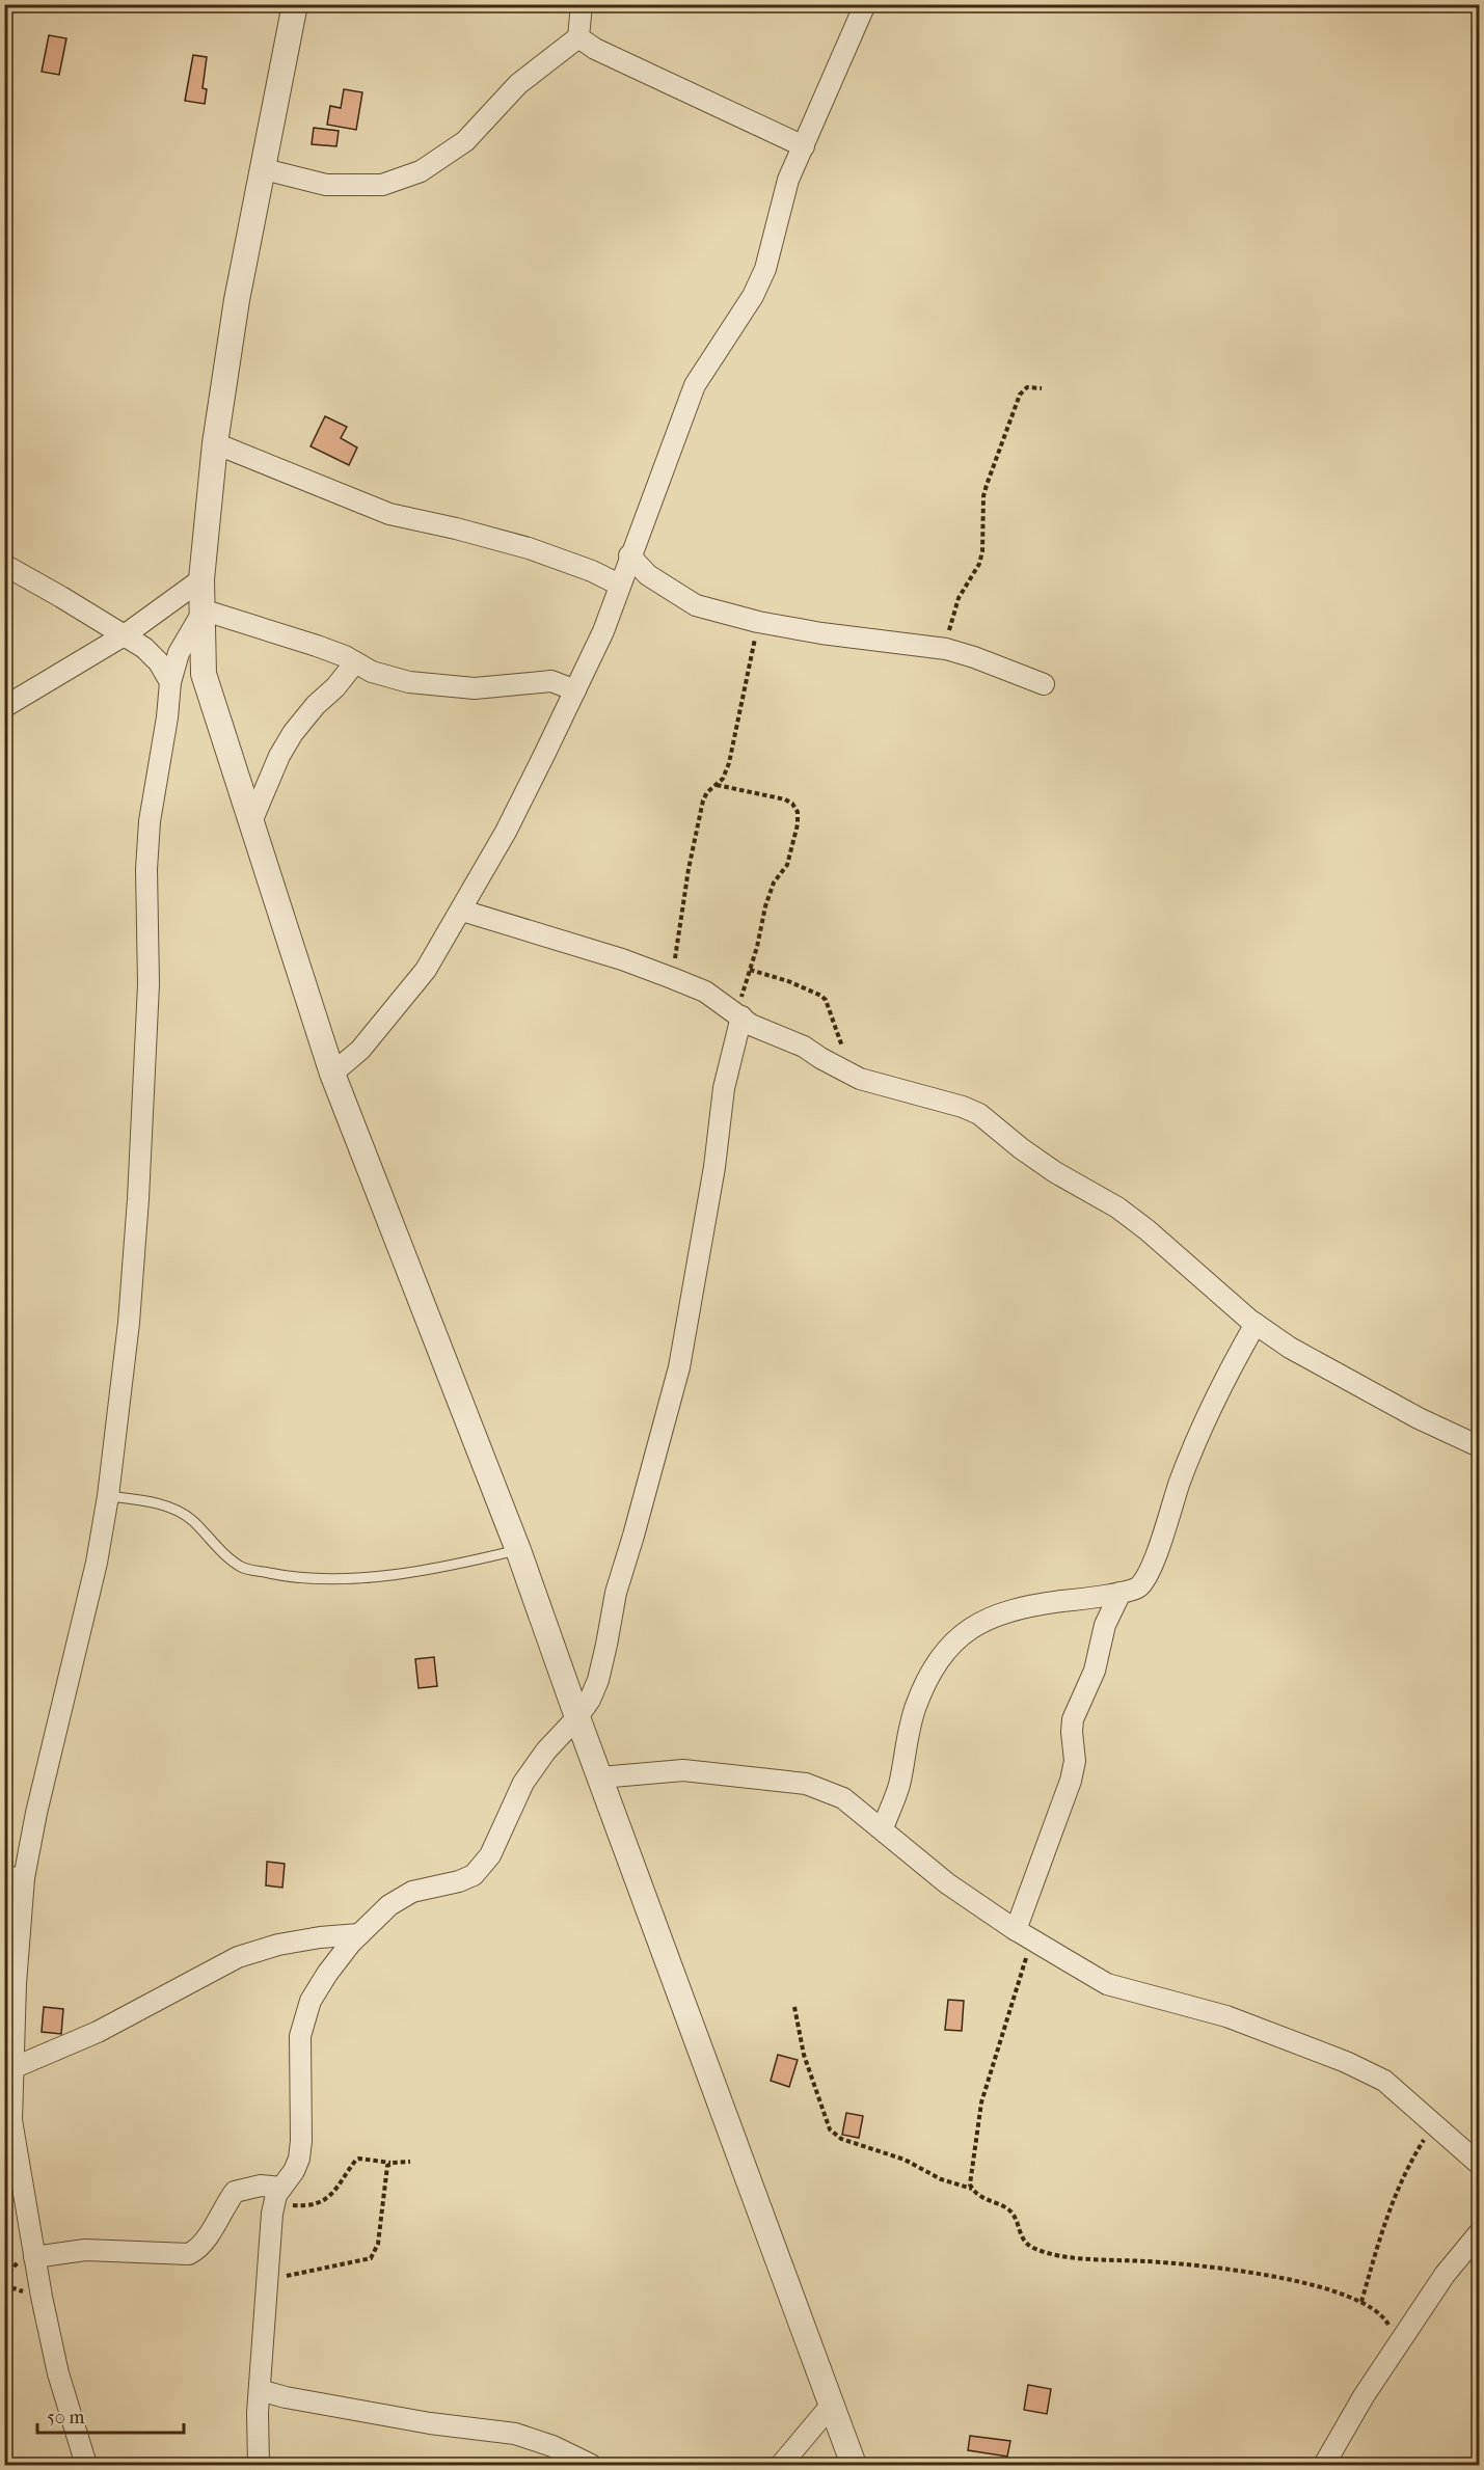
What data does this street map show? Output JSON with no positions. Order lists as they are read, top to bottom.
{
  "scale_bar": "50 m"
}
